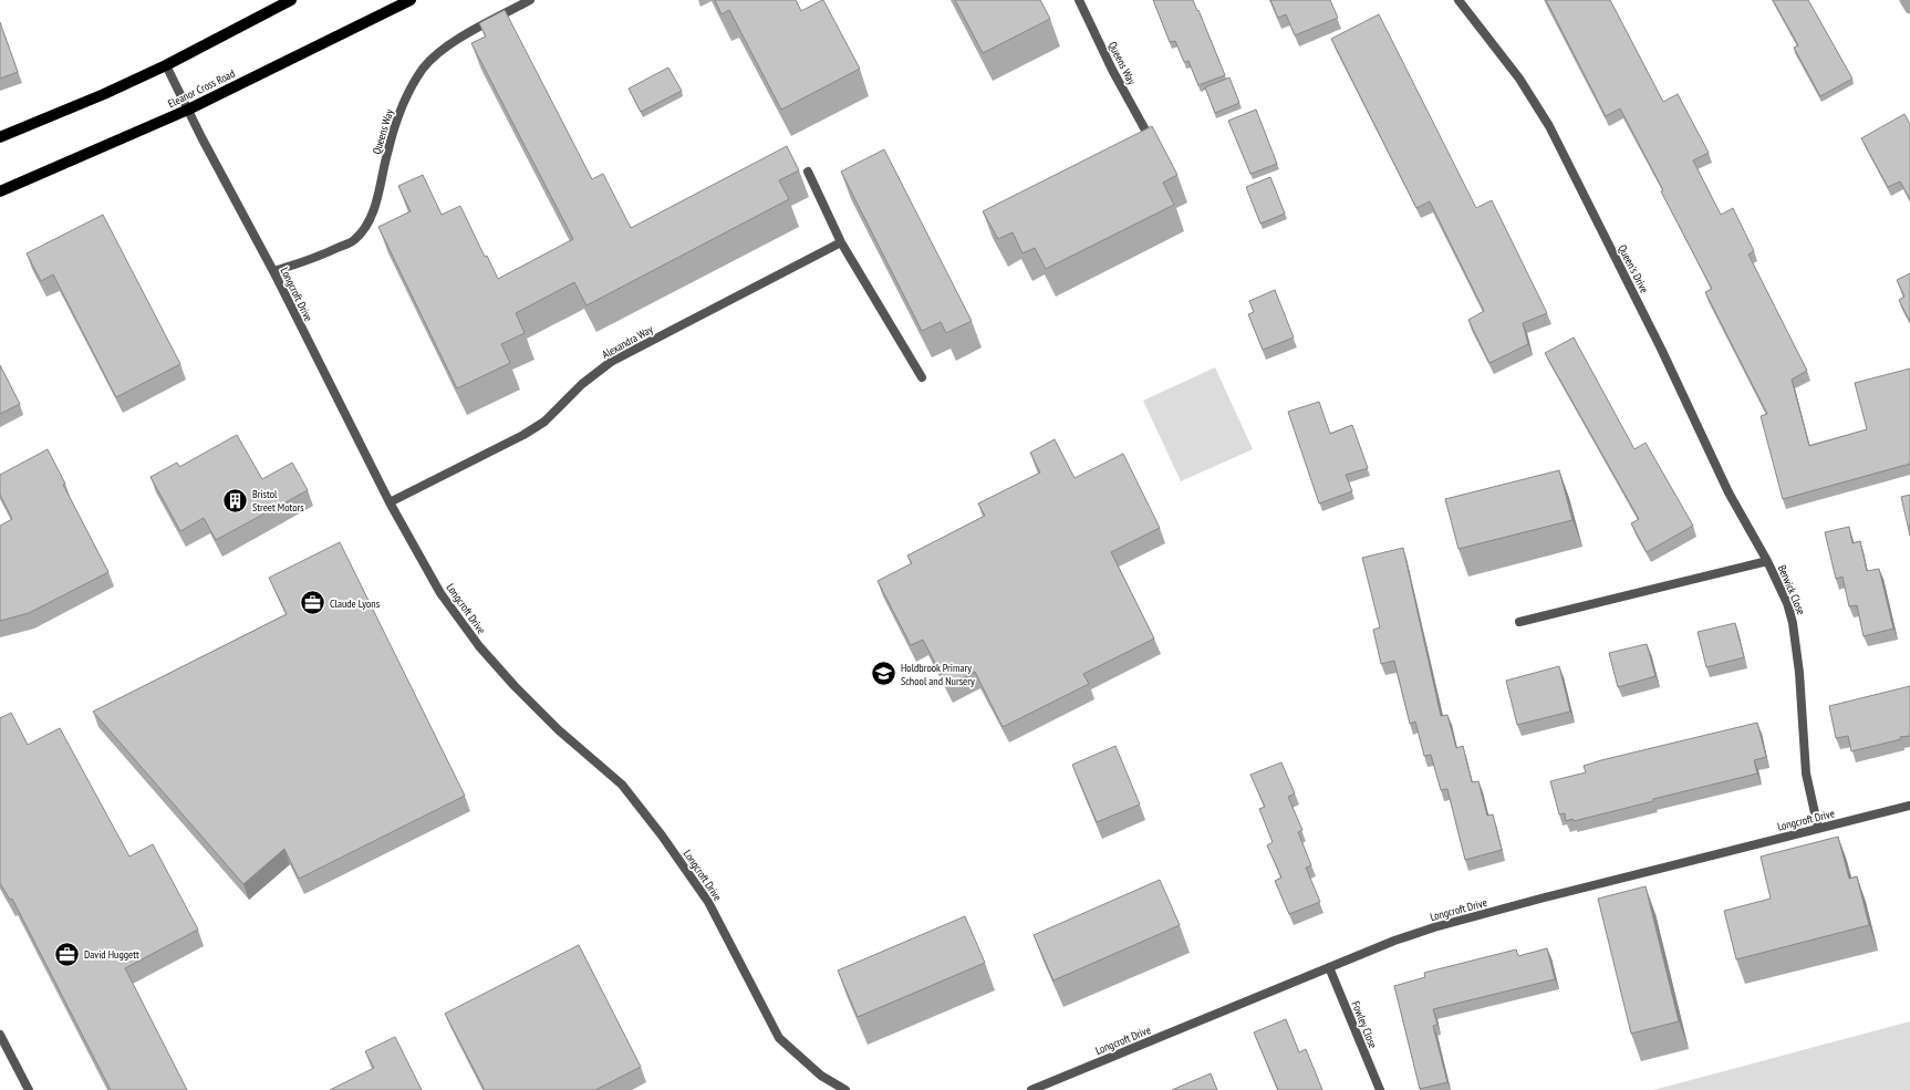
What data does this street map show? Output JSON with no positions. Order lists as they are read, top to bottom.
{
  "streets": {
    "main road": ["Eleanor Cross Road"],
    "street": [
      "Queens Way",
      "Queen's Drive",
      "Longcroft Drive",
      "Alexandra Way",
      "Berwick Close",
      "Fowley Close"
    ]
  },
  "crossings": [
    ["Queens Way", "Longcroft Drive"],
    ["Eleanor Cross Road", "Longcroft Drive"],
    ["Queen's Drive", "Berwick Close"],
    ["Longcroft Drive", "Alexandra Way"],
    ["Longcroft Drive", "Berwick Close"],
    ["Longcroft Drive", "Fowley Close"]
  ],
  "places": {
    "building": ["Bristol Street Motors"],
    "office": ["Claude Lyons", "David Huggett"],
    "school or university": ["Holdbrook Primary School and Nursery"]
  }
}
